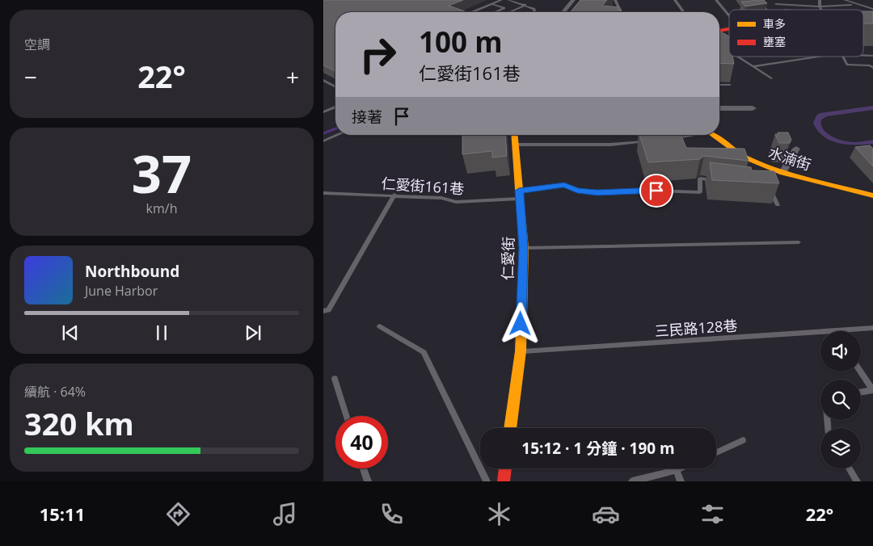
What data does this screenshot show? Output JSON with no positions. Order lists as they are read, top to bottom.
{
  "streets": {
    "street": ["水湳街", "仁愛街"],
    "lane": ["仁愛街161巷", "三民路128巷"]
  },
  "crossings": [
    ["仁愛街161巷", "仁愛街"],
    ["仁愛街", "三民路128巷"]
  ],
  "legend": ["車多", "壅塞"],
  "page": {
    "tile": [
      "空調",
      ["37", "km/h"],
      ["續航 · 64%", "320 km"]
    ],
    "turn": ["100 m", "仁愛街161巷"],
    "heat": ["−", "22°", "+"],
    "then": "接著",
    "song": ["Northbound", "June Harbor"],
    "limit": "40",
    "trip": "15:12 · 1 分鐘 · 190 m",
    "tabs": ["15:11", "22°"]
  }
}
